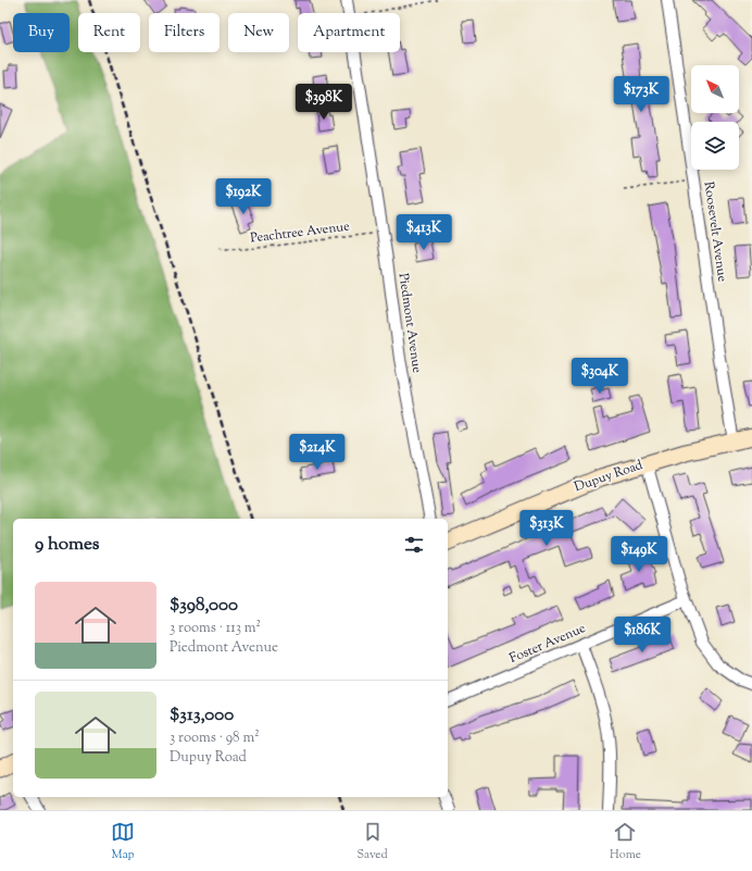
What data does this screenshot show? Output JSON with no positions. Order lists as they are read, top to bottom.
{
  "streets": {
    "street": [
      "Roosevelt Avenue",
      "Piedmont Avenue",
      "Dupuy Road",
      "Foster Avenue"
    ],
    "path": ["Peachtree Avenue"]
  },
  "crossings": [
    ["Roosevelt Avenue", "Dupuy Road"],
    ["Peachtree Avenue", "Piedmont Avenue"]
  ],
  "north": "top left",
  "page": {
    "chip": [
      "Buy",
      "Rent",
      "Filters",
      "New",
      "Apartment"
    ],
    "price": [
      "$173K",
      "$398K",
      "$192K",
      "$413K",
      "$304K",
      "$214K",
      "$313K",
      "$149K",
      "$186K"
    ],
    "heading": "9 homes",
    "list": [
      {
        "name": "$398,000",
        "note": "3 rooms · 113 m² · Piedmont Avenue"
      },
      {
        "name": "$313,000",
        "note": "3 rooms · 98 m² · Dupuy Road"
      }
    ],
    "tabs": ["Map", "Saved", "Home"]
  }
}
